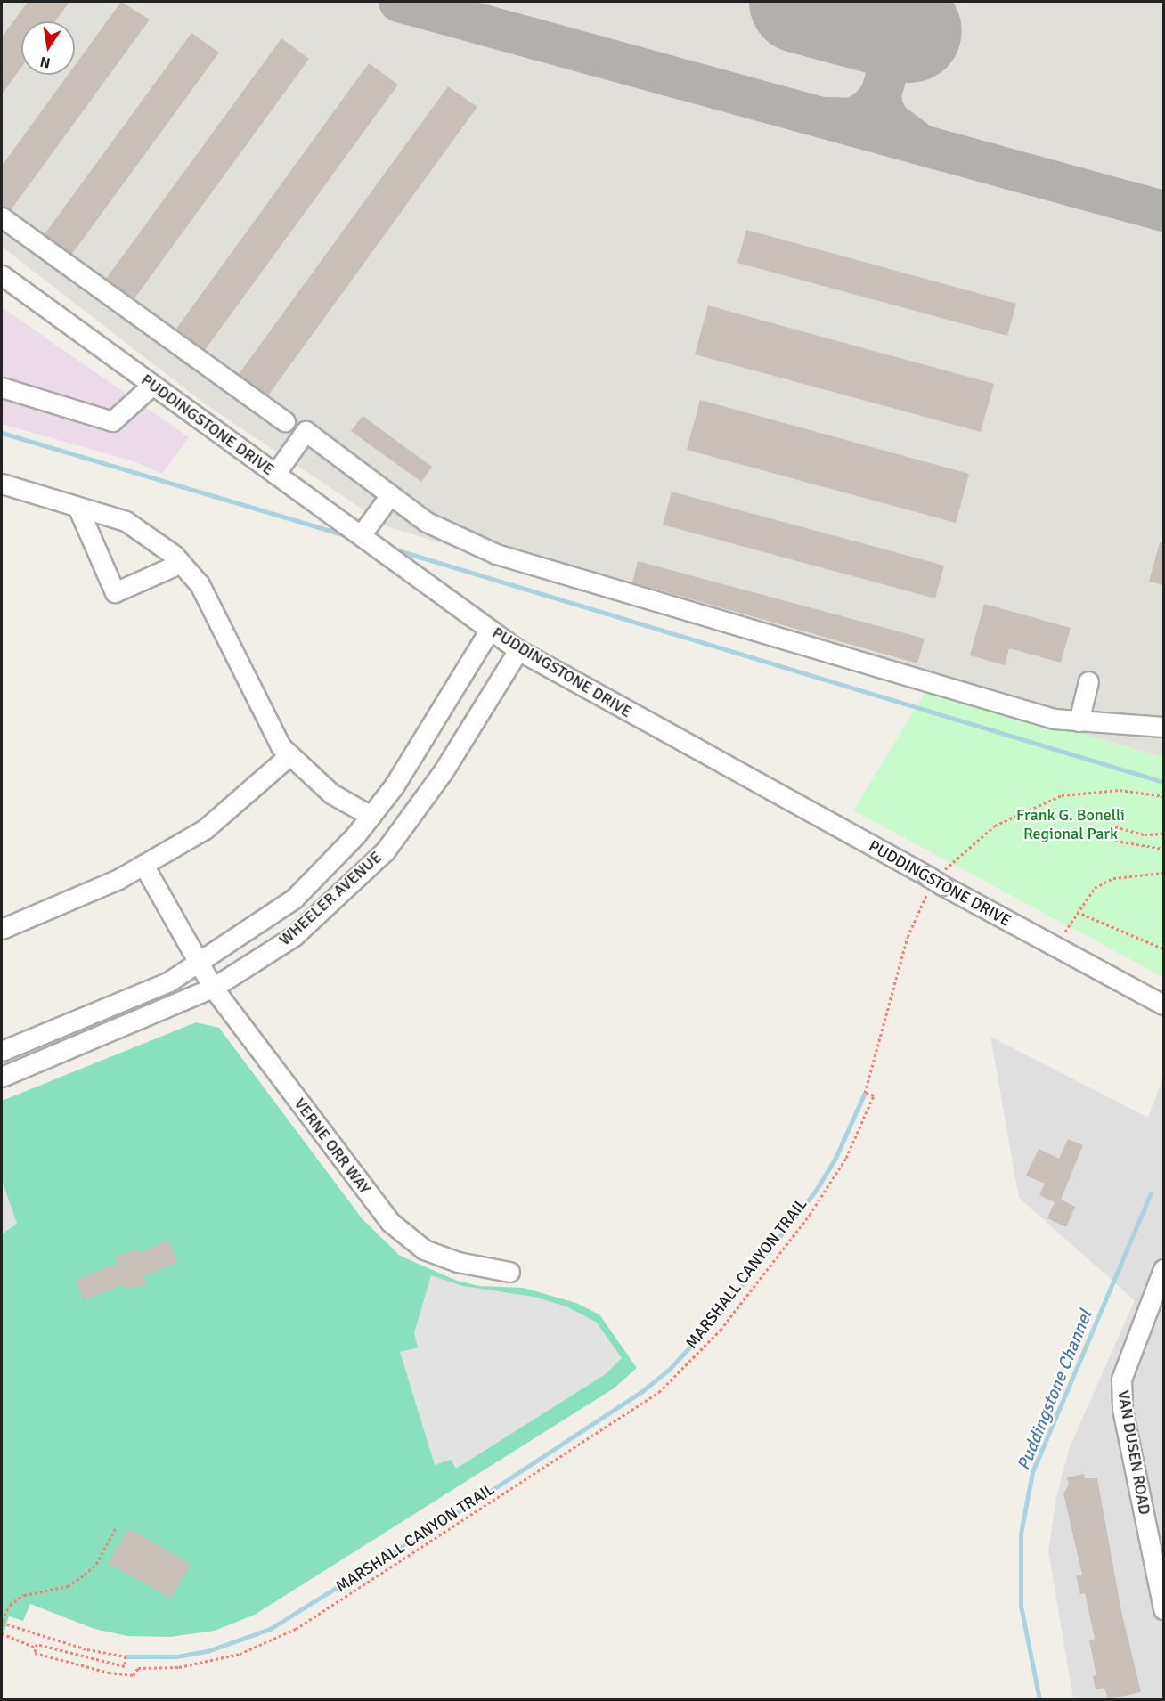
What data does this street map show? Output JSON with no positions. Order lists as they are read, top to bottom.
{
  "streets": {
    "street": [
      "PUDDINGSTONE DRIVE",
      "WHEELER AVENUE",
      "VERNE ORR WAY",
      "VAN DUSEN ROAD"
    ],
    "path": ["MARSHALL CANYON TRAIL"]
  },
  "crossings": [
    ["PUDDINGSTONE DRIVE", "WHEELER AVENUE"],
    ["WHEELER AVENUE", "VERNE ORR WAY"]
  ],
  "water": ["Puddingstone Channel"],
  "parks": ["Frank G. Bonelli Regional Park"],
  "north": "bottom"
}
